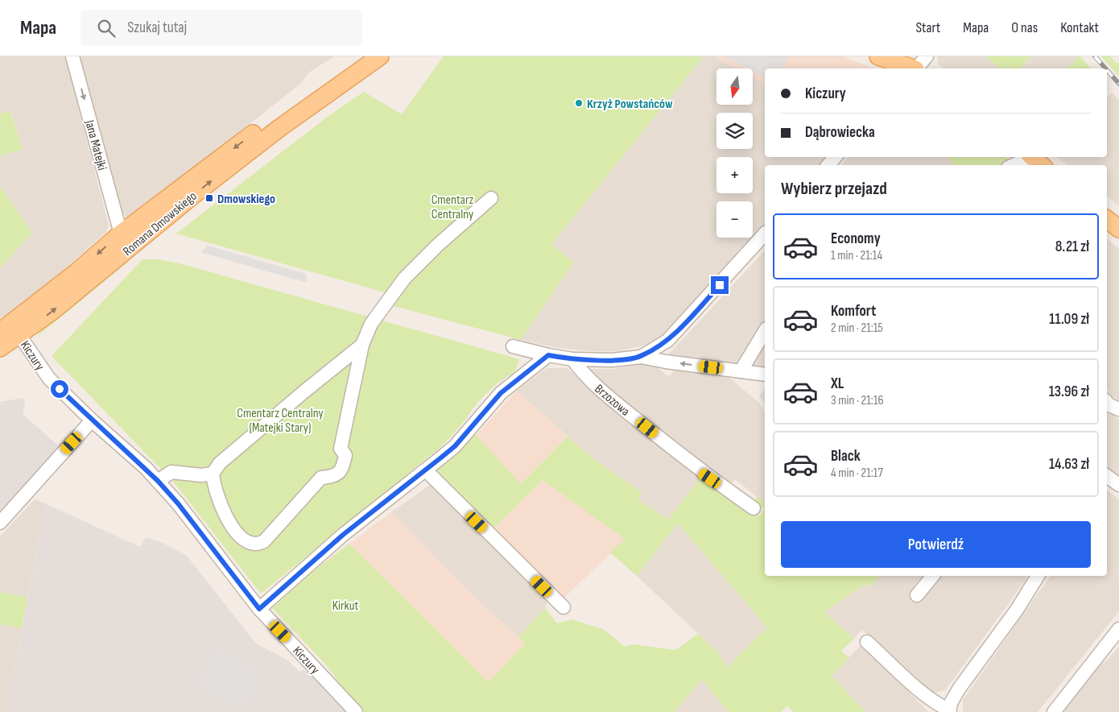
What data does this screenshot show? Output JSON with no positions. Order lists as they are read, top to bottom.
{
  "streets": {
    "main road": ["Romana Dmowskiego"],
    "street": ["Jana Matejki", "Kiczury", "Brzozowa"]
  },
  "crossings": [
    ["Jana Matejki", "Romana Dmowskiego"],
    ["Romana Dmowskiego", "Kiczury"]
  ],
  "one_way": ["Jana Matejki"],
  "parks": ["Cmentarz Centralny", "Cmentarz Centralny (Matejki Stary)", "Kirkut"],
  "places": {
    "other": ["Krzyż Powstańców"],
    "transit": ["Dmowskiego"]
  },
  "north": "bottom",
  "page": {
    "header": "Mapa",
    "search": "Szukaj tutaj",
    "nav": [
      "Start",
      "Mapa",
      "O nas",
      "Kontakt"
    ],
    "map_buttons": ["+", "−"],
    "banner": ["Kiczury", "Dąbrowiecka"],
    "heading": "Wybierz przejazd",
    "list": [
      {
        "name": "Economy",
        "note": "1 min · 21:14",
        "value": "8.21 zł"
      },
      {
        "name": "Komfort",
        "note": "2 min · 21:15",
        "value": "11.09 zł"
      },
      {
        "name": "XL",
        "note": "3 min · 21:16",
        "value": "13.96 zł"
      },
      {
        "name": "Black",
        "note": "4 min · 21:17",
        "value": "14.63 zł"
      }
    ],
    "buttons": "Potwierdź"
  }
}
